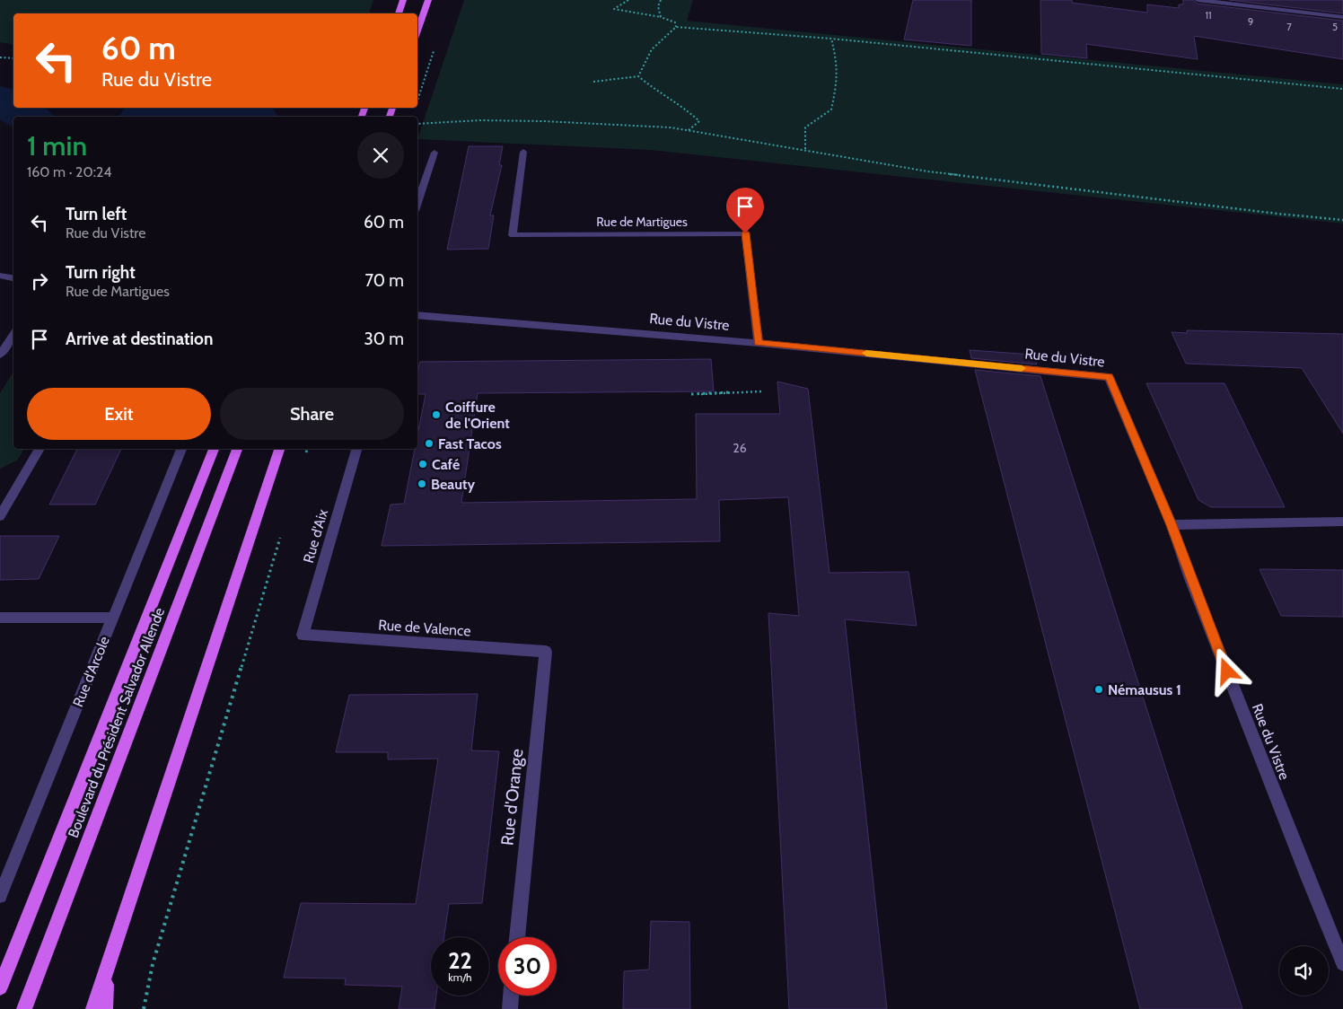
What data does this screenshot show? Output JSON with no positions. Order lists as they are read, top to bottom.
{
  "streets": {
    "main road": ["Boulevard du Président Salvador Allende"],
    "street": [
      "Rue de Martigues",
      "Rue du Vistre",
      "Rue d'Aix",
      "Rue de Valence",
      "Rue d'Arcole",
      "Rue d'Orange"
    ]
  },
  "crossings": [
    ["Rue de Martigues", "Rue du Vistre"],
    ["Rue d'Aix", "Rue de Valence"],
    ["Rue de Valence", "Rue d'Orange"]
  ],
  "places": [
    "Coiffure de l'Orient",
    "Fast Tacos",
    "Café",
    "Beauty",
    "Némausus 1"
  ],
  "house_numbers": [
    "11",
    "9",
    "7",
    "5",
    "26"
  ],
  "page": {
    "turn": ["60 m", "Rue du Vistre"],
    "heading": ["1 min", "160 m · 20:24"],
    "list": [
      {
        "name": "Turn left",
        "note": "Rue du Vistre",
        "value": "60 m"
      },
      {
        "name": "Turn right",
        "note": "Rue de Martigues",
        "value": "70 m"
      },
      {
        "name": "Arrive at destination",
        "value": "30 m"
      }
    ],
    "buttons": ["Exit", "Share"],
    "speed": "22 km/h",
    "limit": "30"
  }
}
